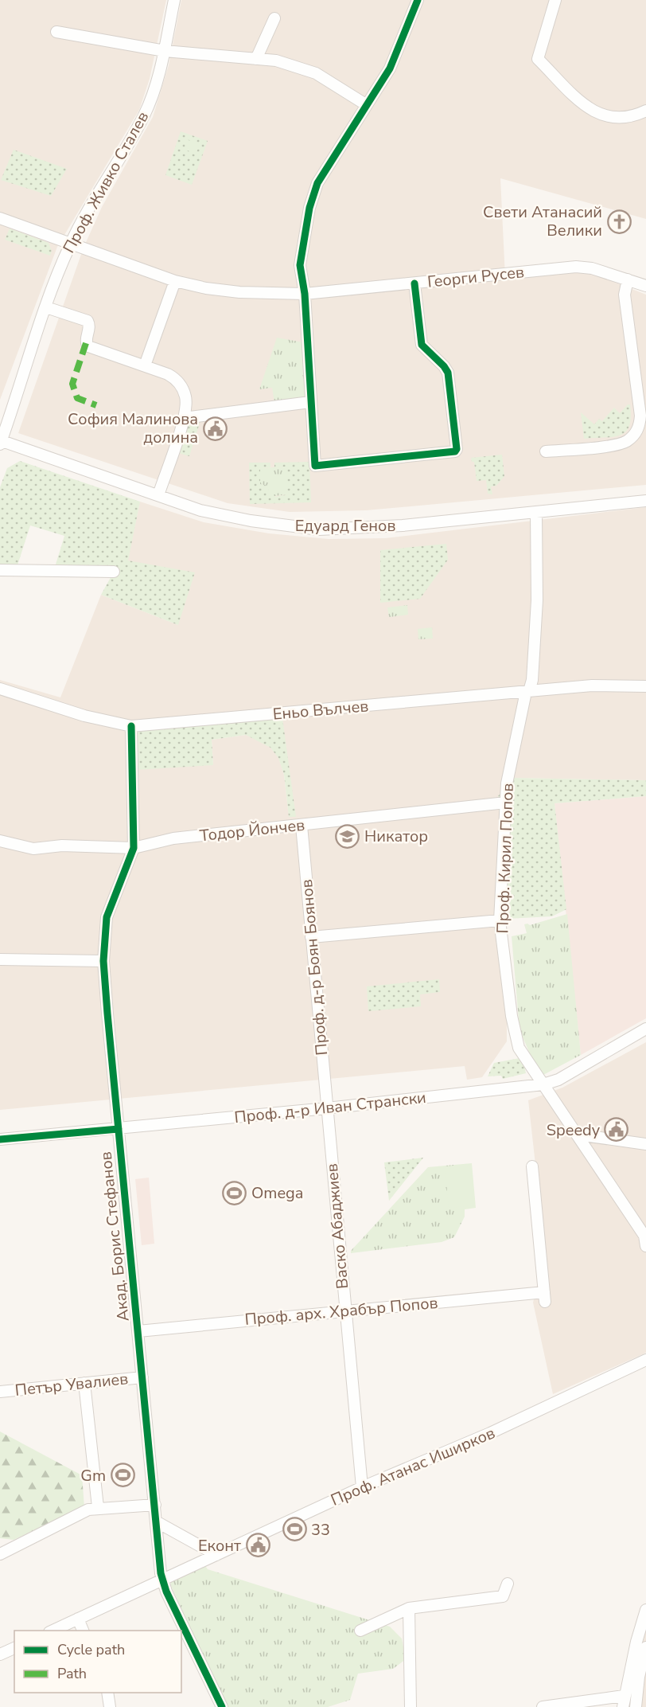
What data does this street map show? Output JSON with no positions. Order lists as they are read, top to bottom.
{
  "streets": {
    "street": [
      "Проф. Живко Сталев",
      "Георги Русев",
      "Едуард Генов",
      "Еньо Вълчев",
      "Тодор Йончев",
      "Проф. Кирил Попов",
      "Проф. д-р Боян Боянов",
      "Проф. д-р Иван Странски",
      "Васко Абаджиев",
      "Акад. Борис Стефанов",
      "Проф. арх. Храбър Попов",
      "Петър Увалиев",
      "Проф. Атанас Иширков"
    ]
  },
  "crossings": [
    ["Проф. Живко Сталев", "Георги Русев"],
    ["Проф. Живко Сталев", "Едуард Генов"],
    ["Едуард Генов", "Проф. Кирил Попов"],
    ["Еньо Вълчев", "Проф. Кирил Попов"],
    ["Еньо Вълчев", "Акад. Борис Стефанов"],
    ["Тодор Йончев", "Проф. Кирил Попов"],
    ["Тодор Йончев", "Проф. д-р Боян Боянов"],
    ["Тодор Йончев", "Акад. Борис Стефанов"],
    ["Проф. Кирил Попов", "Проф. д-р Иван Странски"],
    ["Проф. д-р Боян Боянов", "Проф. д-р Иван Странски"],
    ["Проф. д-р Боян Боянов", "Васко Абаджиев"],
    ["Проф. д-р Иван Странски", "Васко Абаджиев"],
    ["Проф. д-р Иван Странски", "Акад. Борис Стефанов"],
    ["Васко Абаджиев", "Проф. арх. Храбър Попов"],
    ["Васко Абаджиев", "Проф. Атанас Иширков"],
    ["Акад. Борис Стефанов", "Проф. арх. Храбър Попов"],
    ["Акад. Борис Стефанов", "Петър Увалиев"],
    ["Акад. Борис Стефанов", "Проф. Атанас Иширков"]
  ],
  "places": {
    "church": ["Свети Атанасий Велики"],
    "public building": ["София Малинова долина", "Speedy", "Еконт"],
    "school or university": ["Никатор"],
    "sports": ["Omega", "Gm", "33"]
  },
  "legend": ["Cycle path", "Path"]
}
